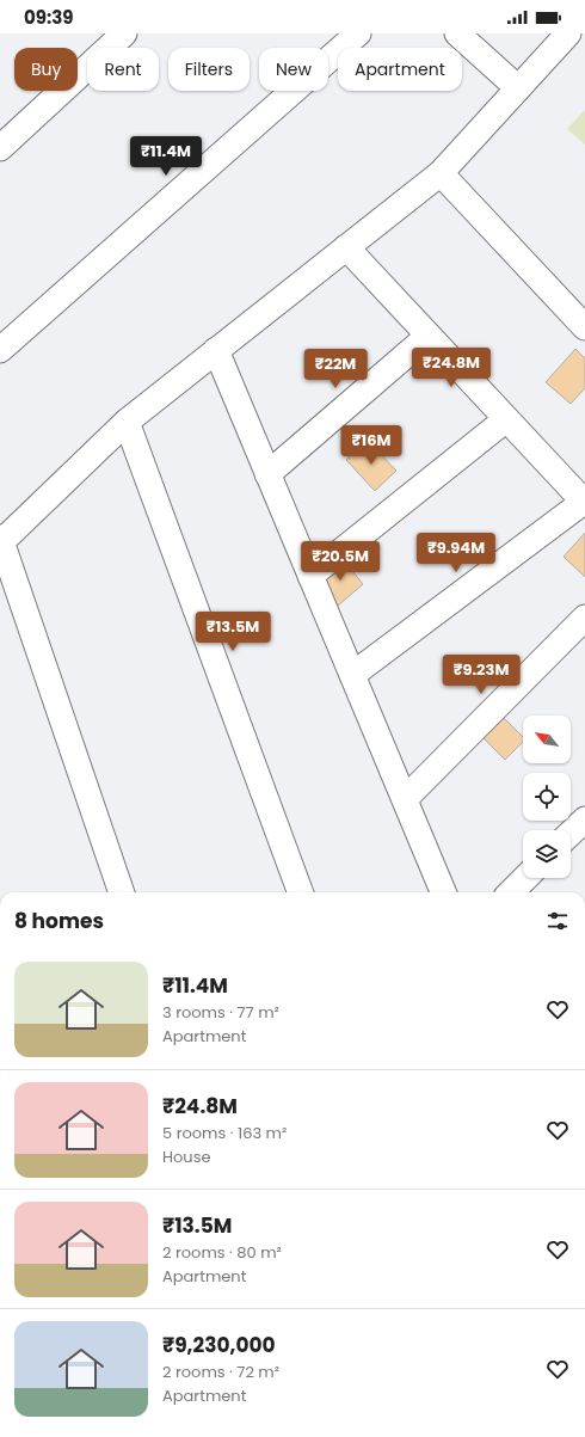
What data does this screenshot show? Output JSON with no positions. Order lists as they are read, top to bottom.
{
  "north": "top left",
  "page": {
    "status": "09:39",
    "chip": [
      "Buy",
      "Rent",
      "Filters",
      "New",
      "Apartment"
    ],
    "price": [
      "₹11.4M",
      "₹24.8M",
      "₹22M",
      "₹16M",
      "₹9.94M",
      "₹20.5M",
      "₹13.5M",
      "₹9.23M"
    ],
    "heading": "8 homes",
    "list": [
      {
        "name": "₹11.4M",
        "note": "3 rooms · 77 m² · Apartment"
      },
      {
        "name": "₹24.8M",
        "note": "5 rooms · 163 m² · House"
      },
      {
        "name": "₹13.5M",
        "note": "2 rooms · 80 m² · Apartment"
      },
      {
        "name": "₹9,230,000",
        "note": "2 rooms · 72 m² · Apartment"
      }
    ]
  }
}
